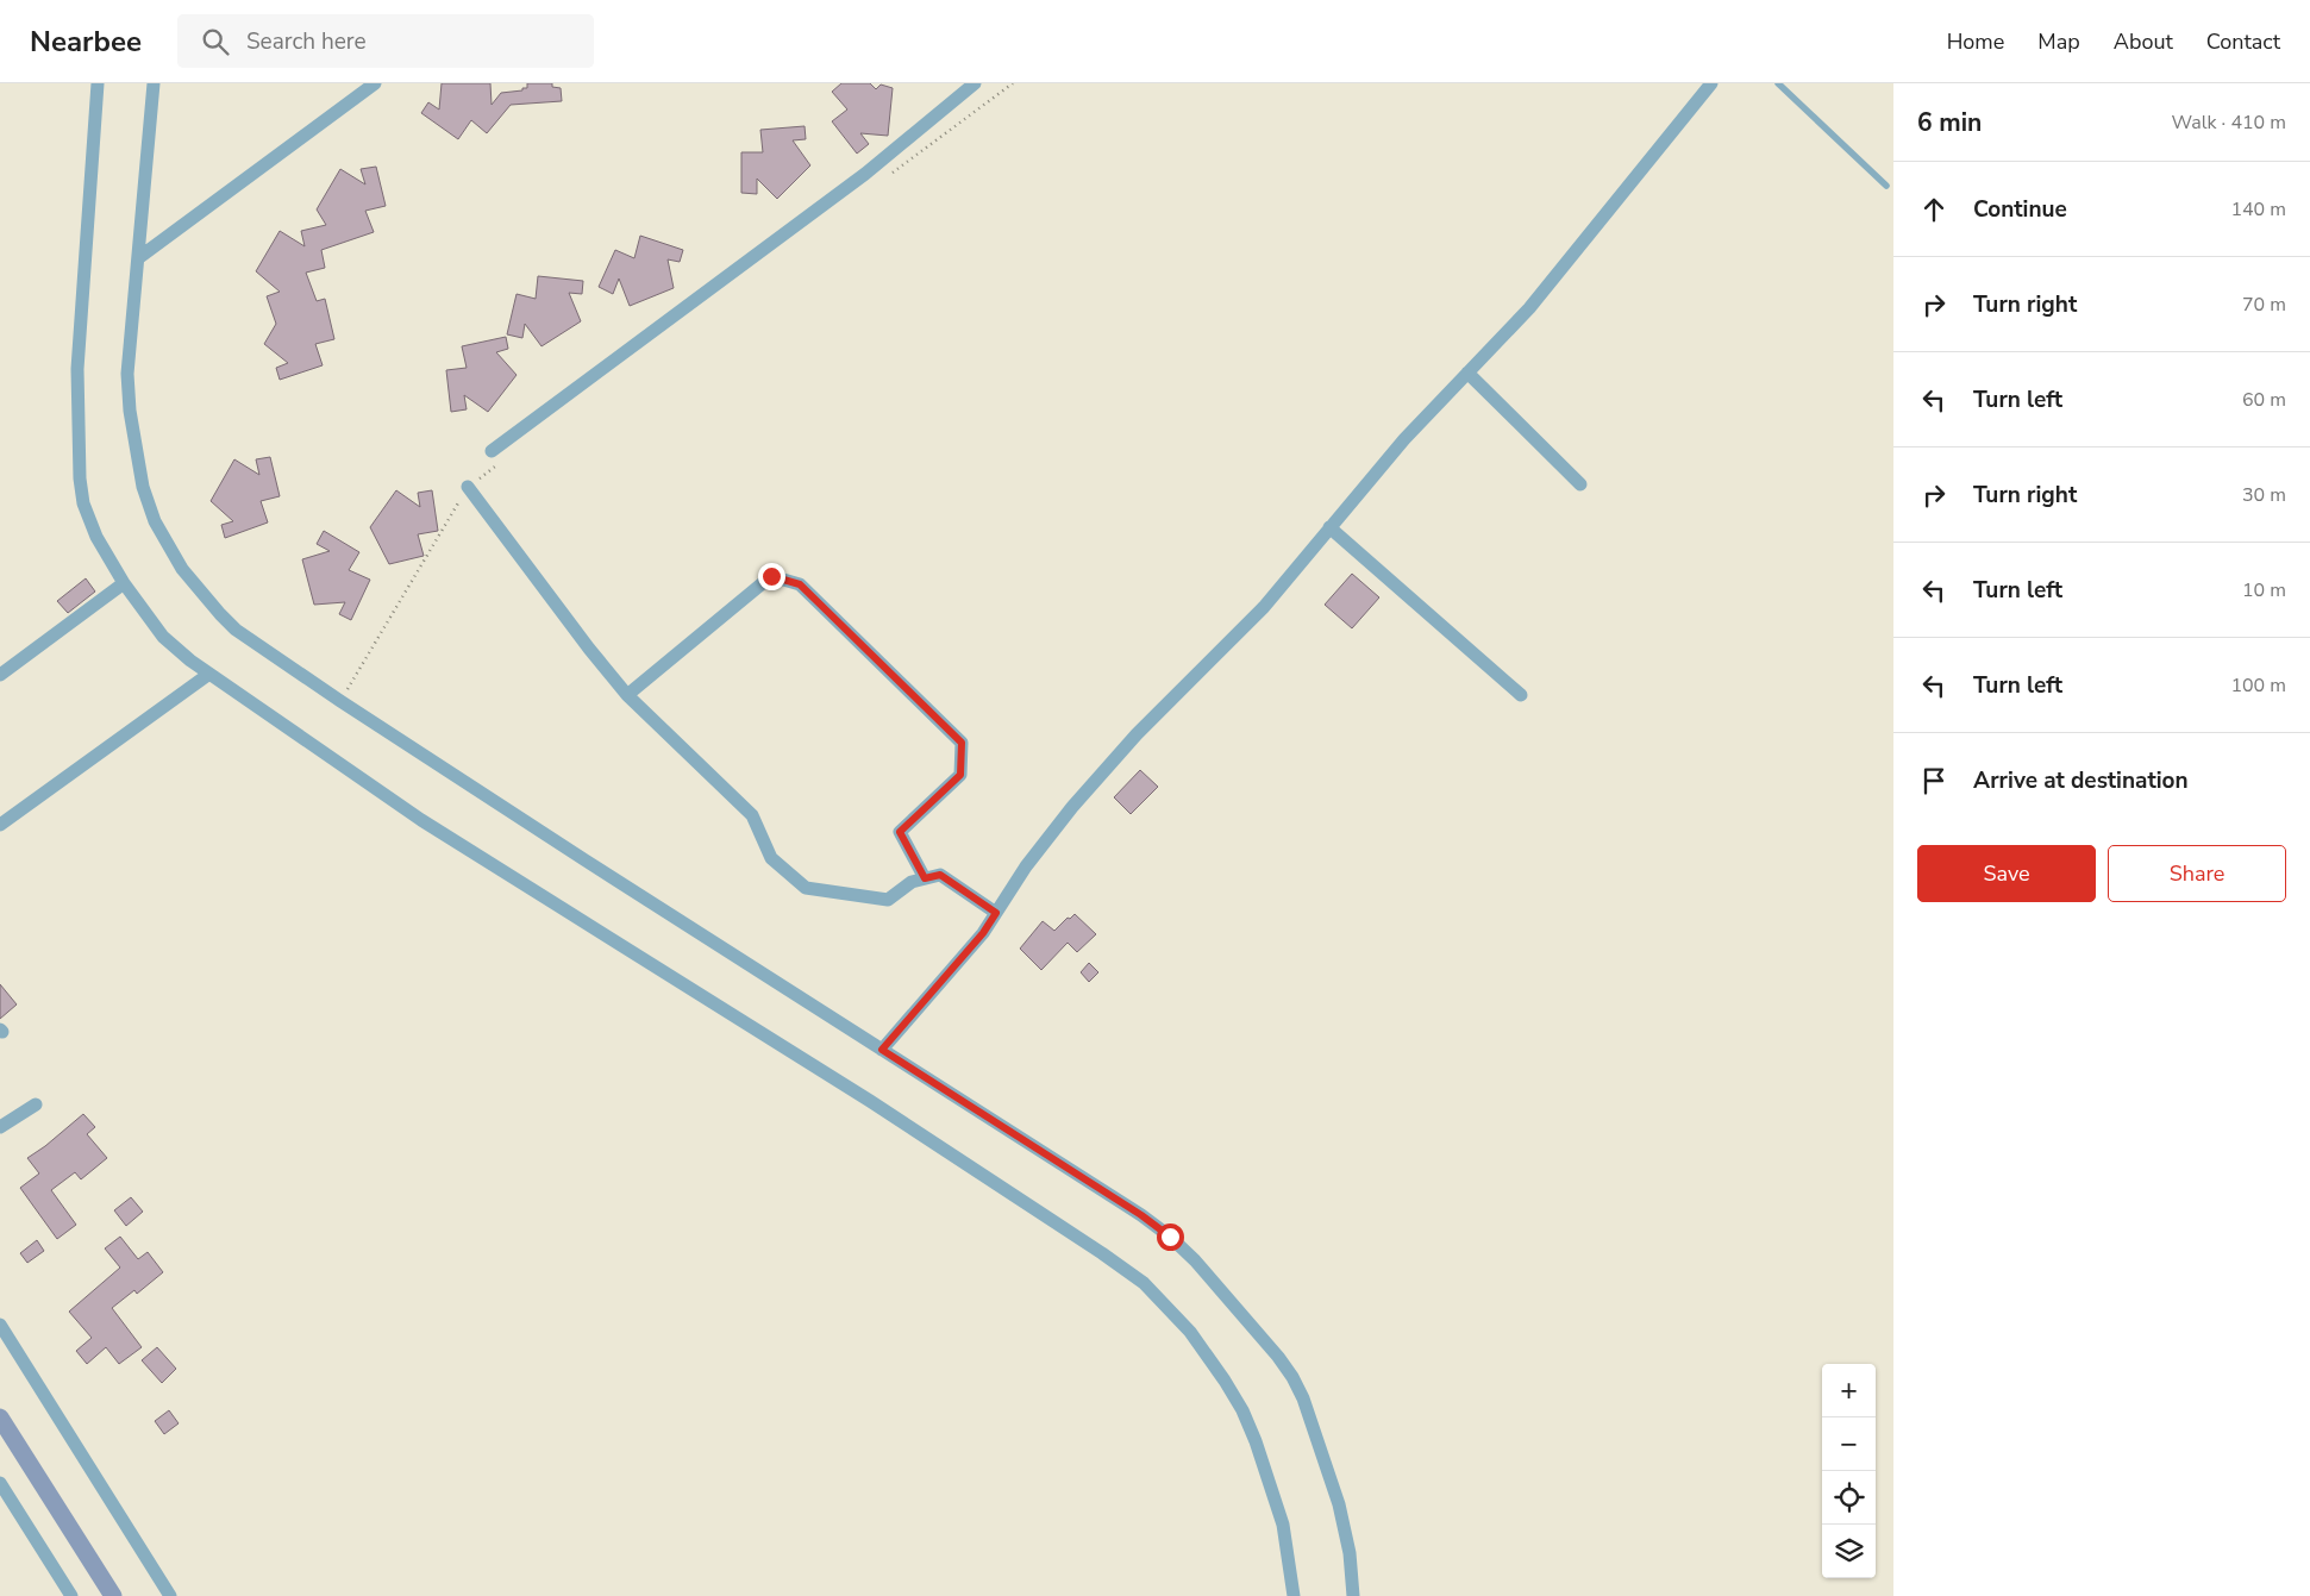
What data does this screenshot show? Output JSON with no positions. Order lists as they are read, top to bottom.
{
  "page": {
    "header": "Nearbee",
    "search": "Search here",
    "nav": [
      "Home",
      "Map",
      "About",
      "Contact"
    ],
    "heading": ["6 min", "Walk · 410 m"],
    "list": [
      ["Continue", "140 m"],
      ["Turn right", "70 m"],
      ["Turn left", "60 m"],
      ["Turn right", "30 m"],
      ["Turn left", "10 m"],
      ["Turn left", "100 m"],
      "Arrive at destination"
    ],
    "buttons": ["Save", "Share"],
    "map_buttons": ["+", "−"]
  }
}
